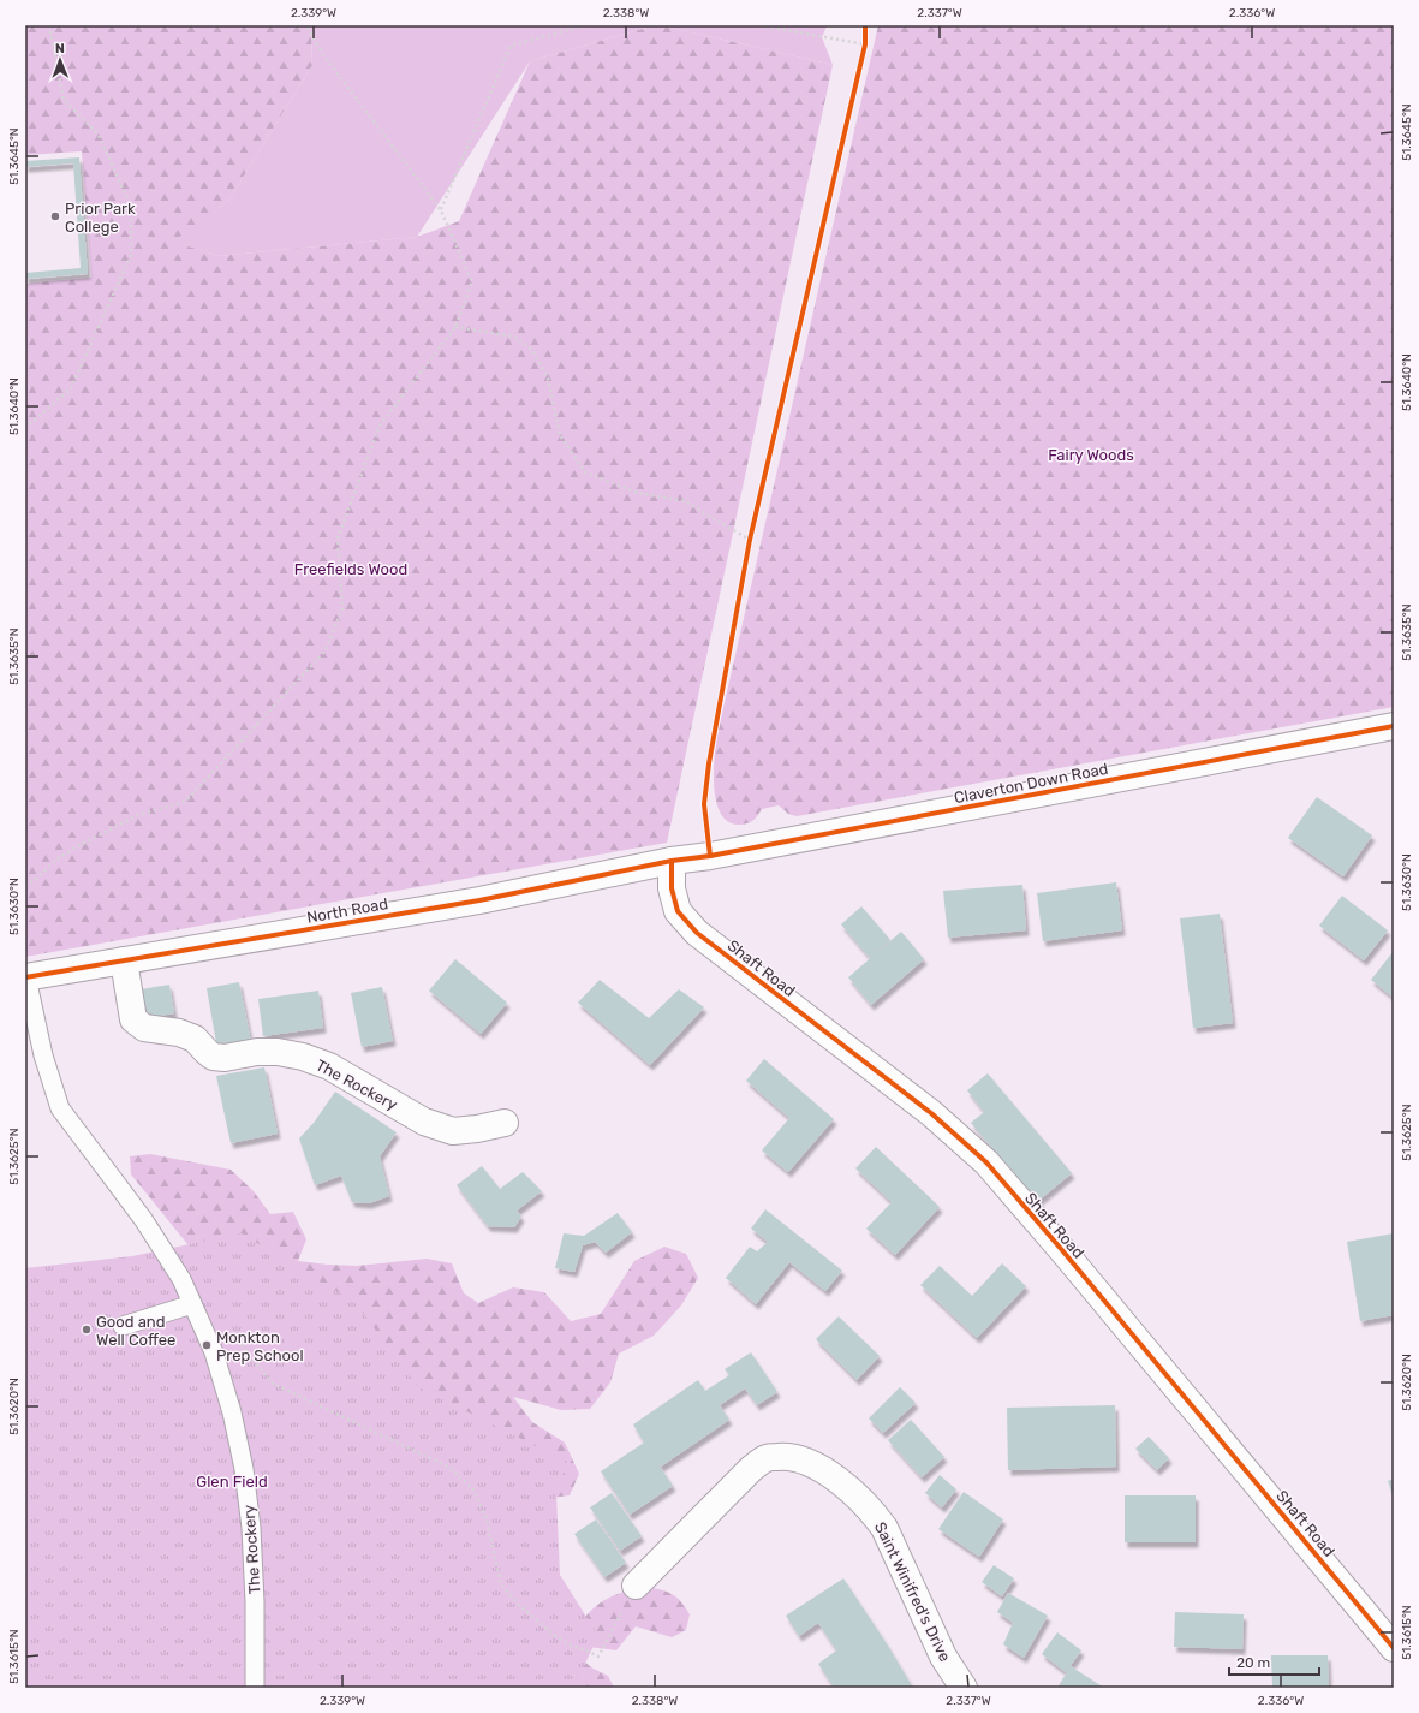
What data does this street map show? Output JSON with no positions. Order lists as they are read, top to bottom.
{
  "streets": {
    "street": [
      "Claverton Down Road",
      "North Road",
      "Shaft Road",
      "The Rockery",
      "Saint Winifred's Drive"
    ]
  },
  "crossings": [
    ["Claverton Down Road", "North Road"],
    ["Claverton Down Road", "Shaft Road"],
    ["North Road", "Shaft Road"],
    ["North Road", "The Rockery"]
  ],
  "parks": ["Fairy Woods", "Freefields Wood", "Glen Field"],
  "places": ["Prior Park College", "Good and Well Coffee", "Monkton Prep School"],
  "scale_bar": "20 m",
  "north": "top",
  "coordinates": [
    "2.339°W",
    "2.338°W",
    "2.337°W",
    "2.336°W",
    "51.3645°N",
    "51.3640°N",
    "51.3635°N",
    "51.3630°N",
    "51.3625°N",
    "51.3620°N",
    "51.3615°N"
  ]
}
